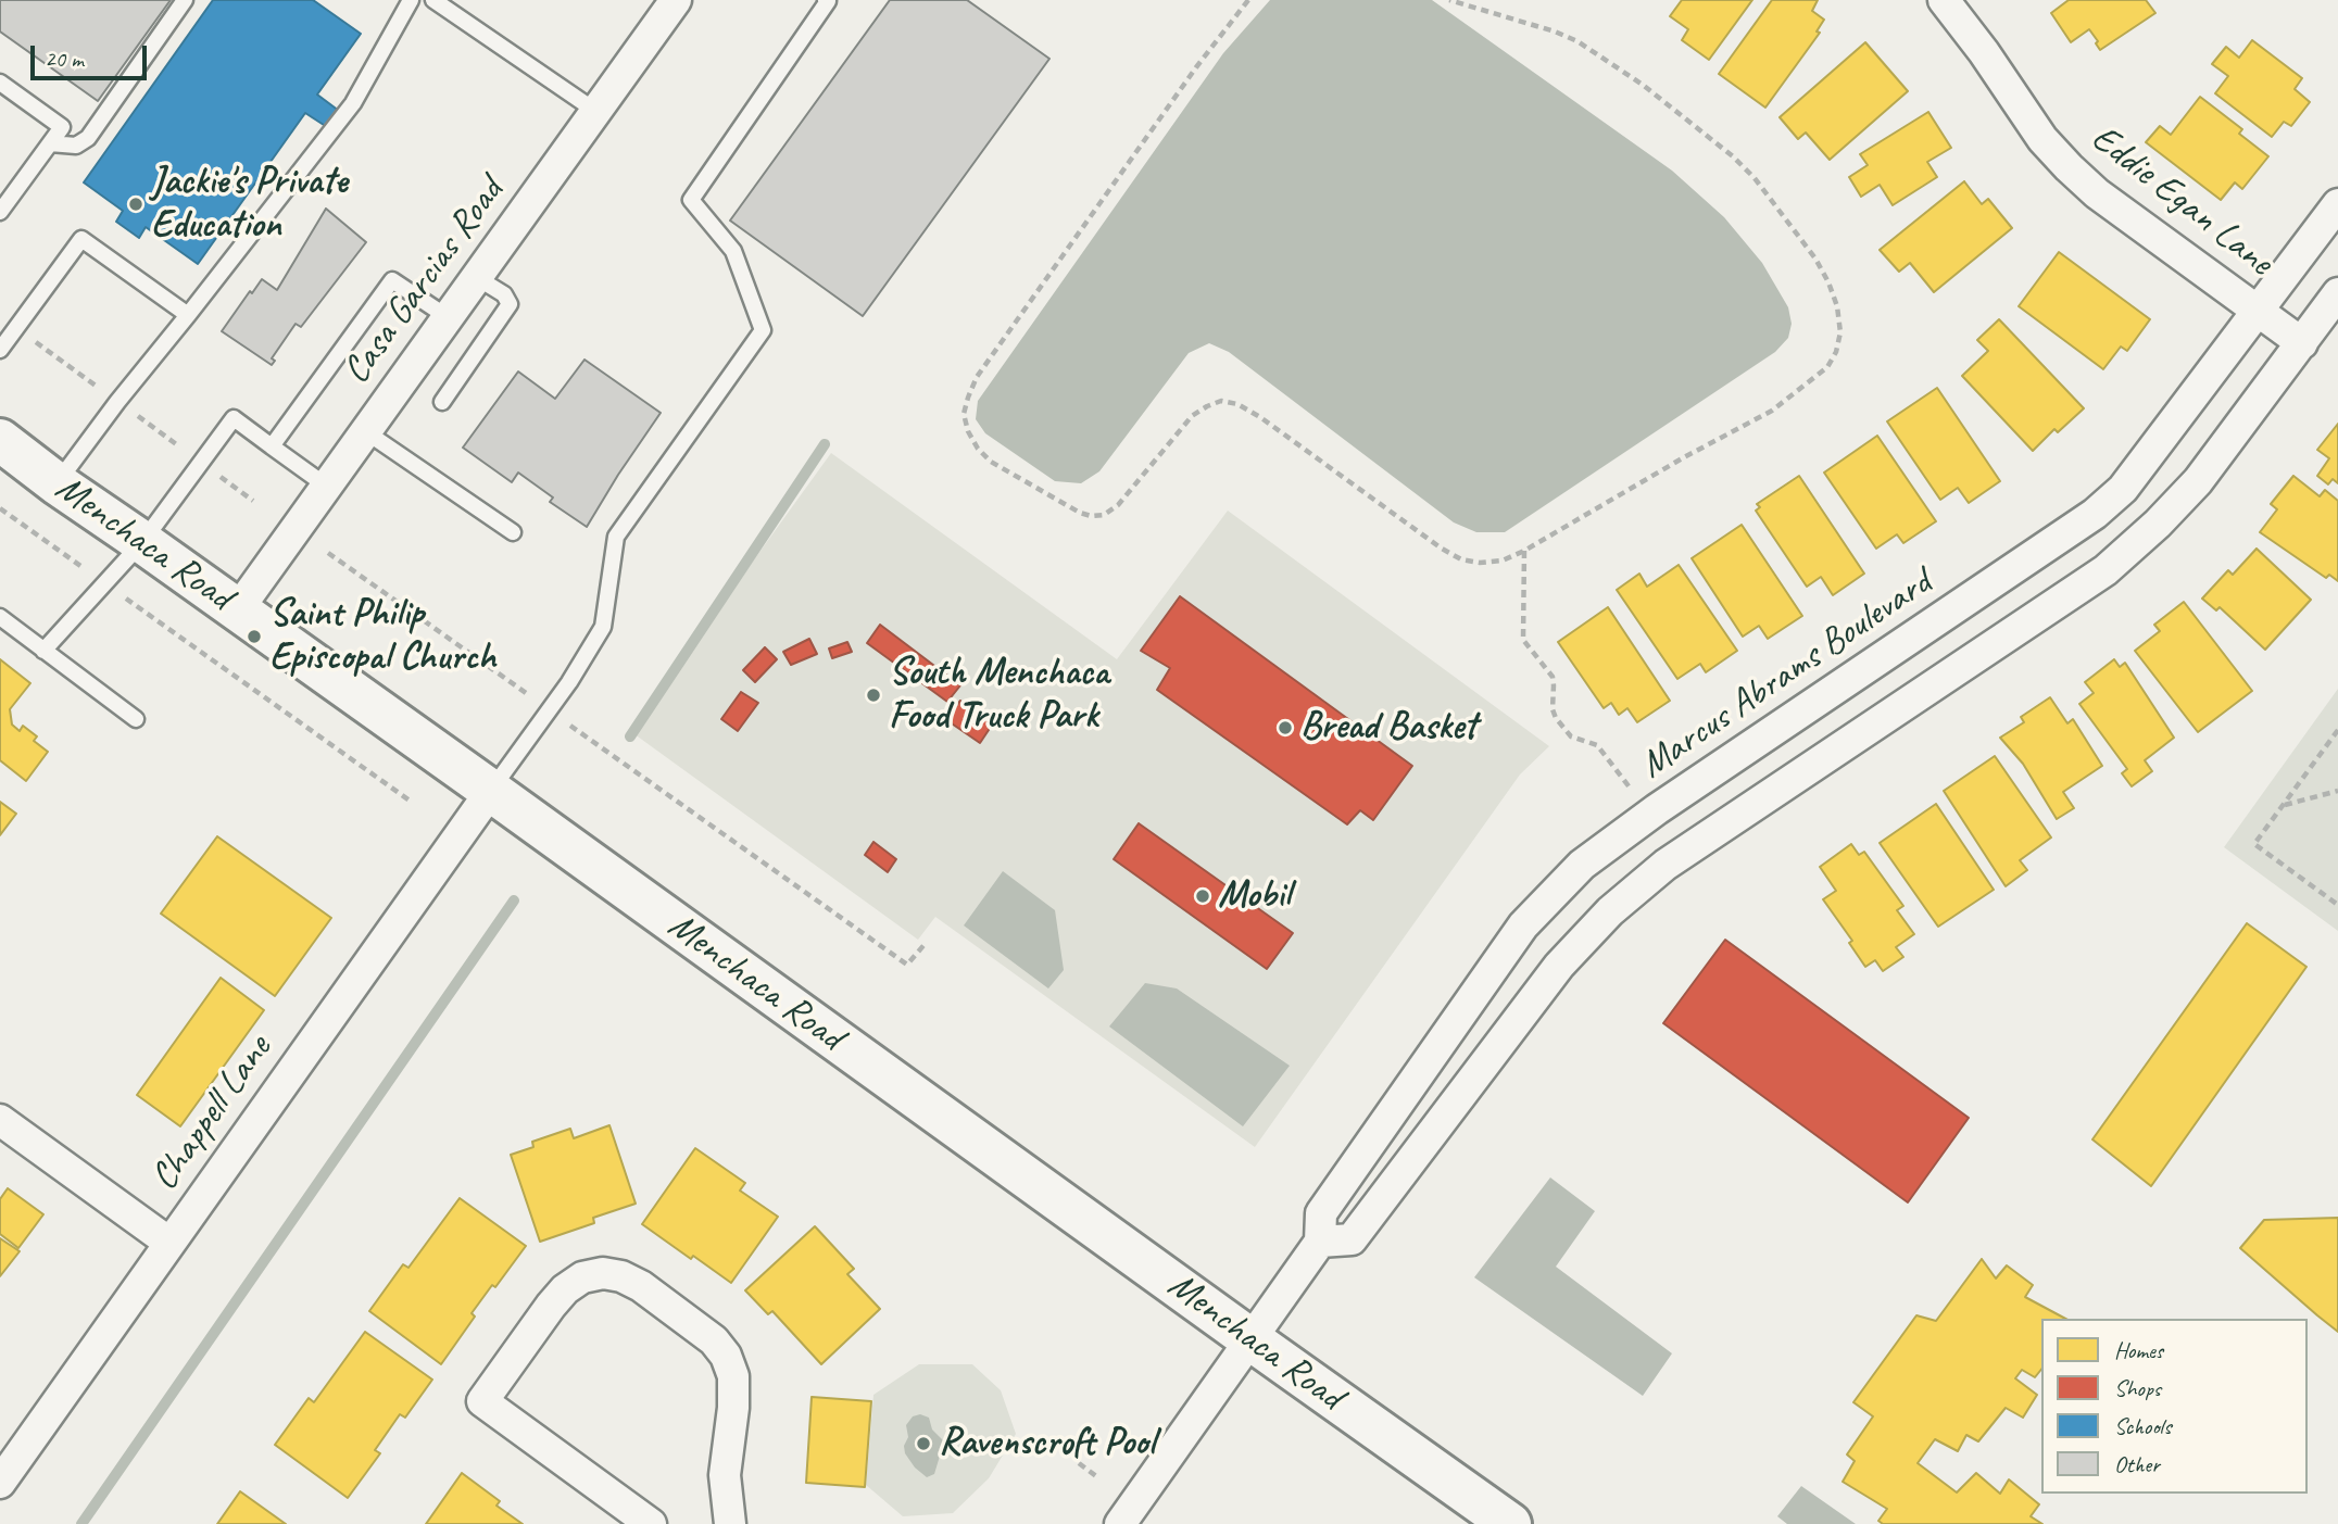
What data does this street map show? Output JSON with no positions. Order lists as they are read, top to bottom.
{
  "streets": {
    "main road": ["Menchaca Road"],
    "street": [
      "Eddie Egan Lane",
      "Casa Garcias Road",
      "Marcus Abrams Boulevard",
      "Chappell Lane"
    ]
  },
  "crossings": [
    ["Eddie Egan Lane", "Marcus Abrams Boulevard"],
    ["Casa Garcias Road", "Menchaca Road"],
    ["Menchaca Road", "Marcus Abrams Boulevard"],
    ["Menchaca Road", "Chappell Lane"]
  ],
  "places": [
    "Jackie's Private Education",
    "Saint Philip Episcopal Church",
    "South Menchaca Food Truck Park",
    "Bread Basket",
    "Mobil",
    "Ravenscroft Pool"
  ],
  "legend": [
    "Homes",
    "Shops",
    "Schools",
    "Other"
  ],
  "scale_bar": "20 m"
}
